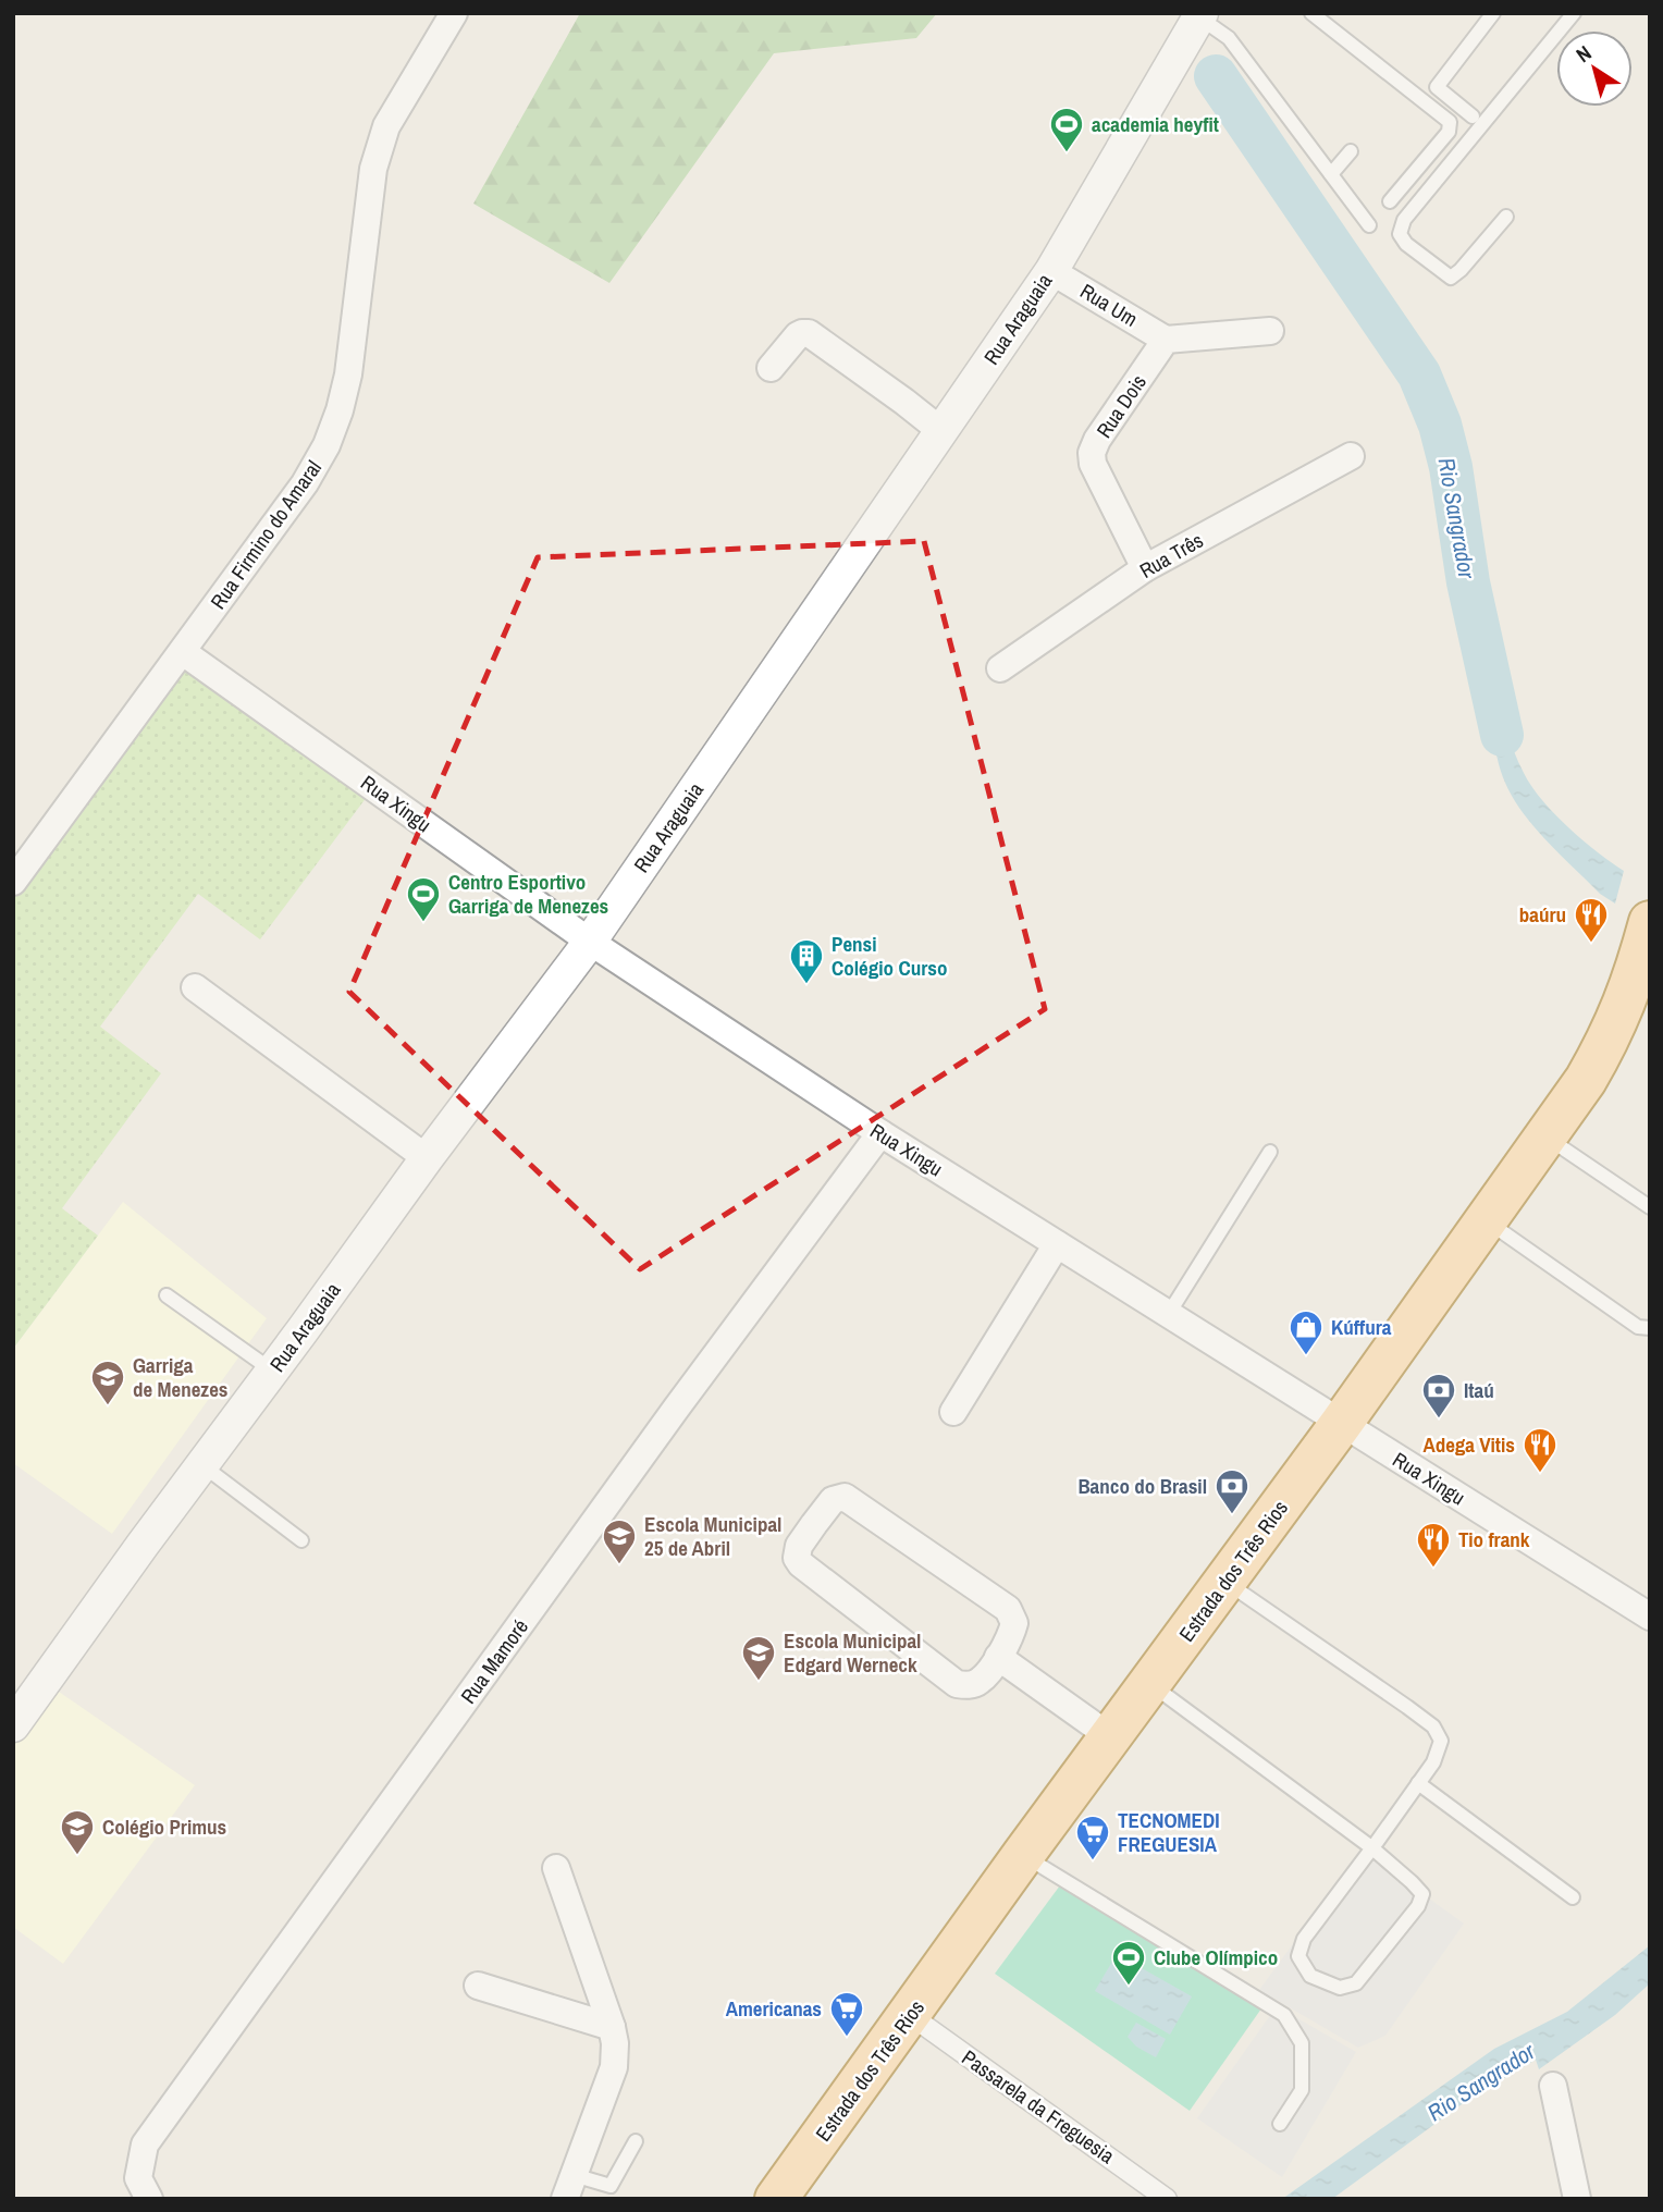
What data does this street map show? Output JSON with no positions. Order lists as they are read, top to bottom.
{
  "streets": {
    "main road": ["Estrada dos Três Rios"],
    "street": [
      "Rua Um",
      "Rua Araguaia",
      "Rua Dois",
      "Rua Firmino do Amaral",
      "Rua Três",
      "Rua Xingu",
      "Rua Mamoré",
      "Passarela da Freguesia"
    ]
  },
  "crossings": [
    ["Rua Um", "Rua Araguaia"],
    ["Rua Um", "Rua Dois"],
    ["Rua Araguaia", "Rua Xingu"],
    ["Rua Dois", "Rua Três"],
    ["Rua Firmino do Amaral", "Rua Xingu"],
    ["Rua Xingu", "Estrada dos Três Rios"],
    ["Rua Xingu", "Rua Mamoré"],
    ["Estrada dos Três Rios", "Passarela da Freguesia"]
  ],
  "water": ["Rio Sangrador"],
  "places": {
    "sports": ["academia heyfit", "Centro Esportivo Garriga de Menezes", "Clube Olímpico"],
    "restaurant": ["baúru", "Adega Vitis", "Tio frank"],
    "building": ["Pensi Colégio Curso"],
    "shop": ["Kúffura"],
    "school or university": [
      "Garriga de Menezes",
      "Escola Municipal 25 de Abril",
      "Escola Municipal Edgard Werneck",
      "Colégio Primus"
    ],
    "bank": ["Itaú", "Banco do Brasil"],
    "supermarket": ["TECNOMEDI FREGUESIA", "Americanas"]
  },
  "north": "top left"
}
